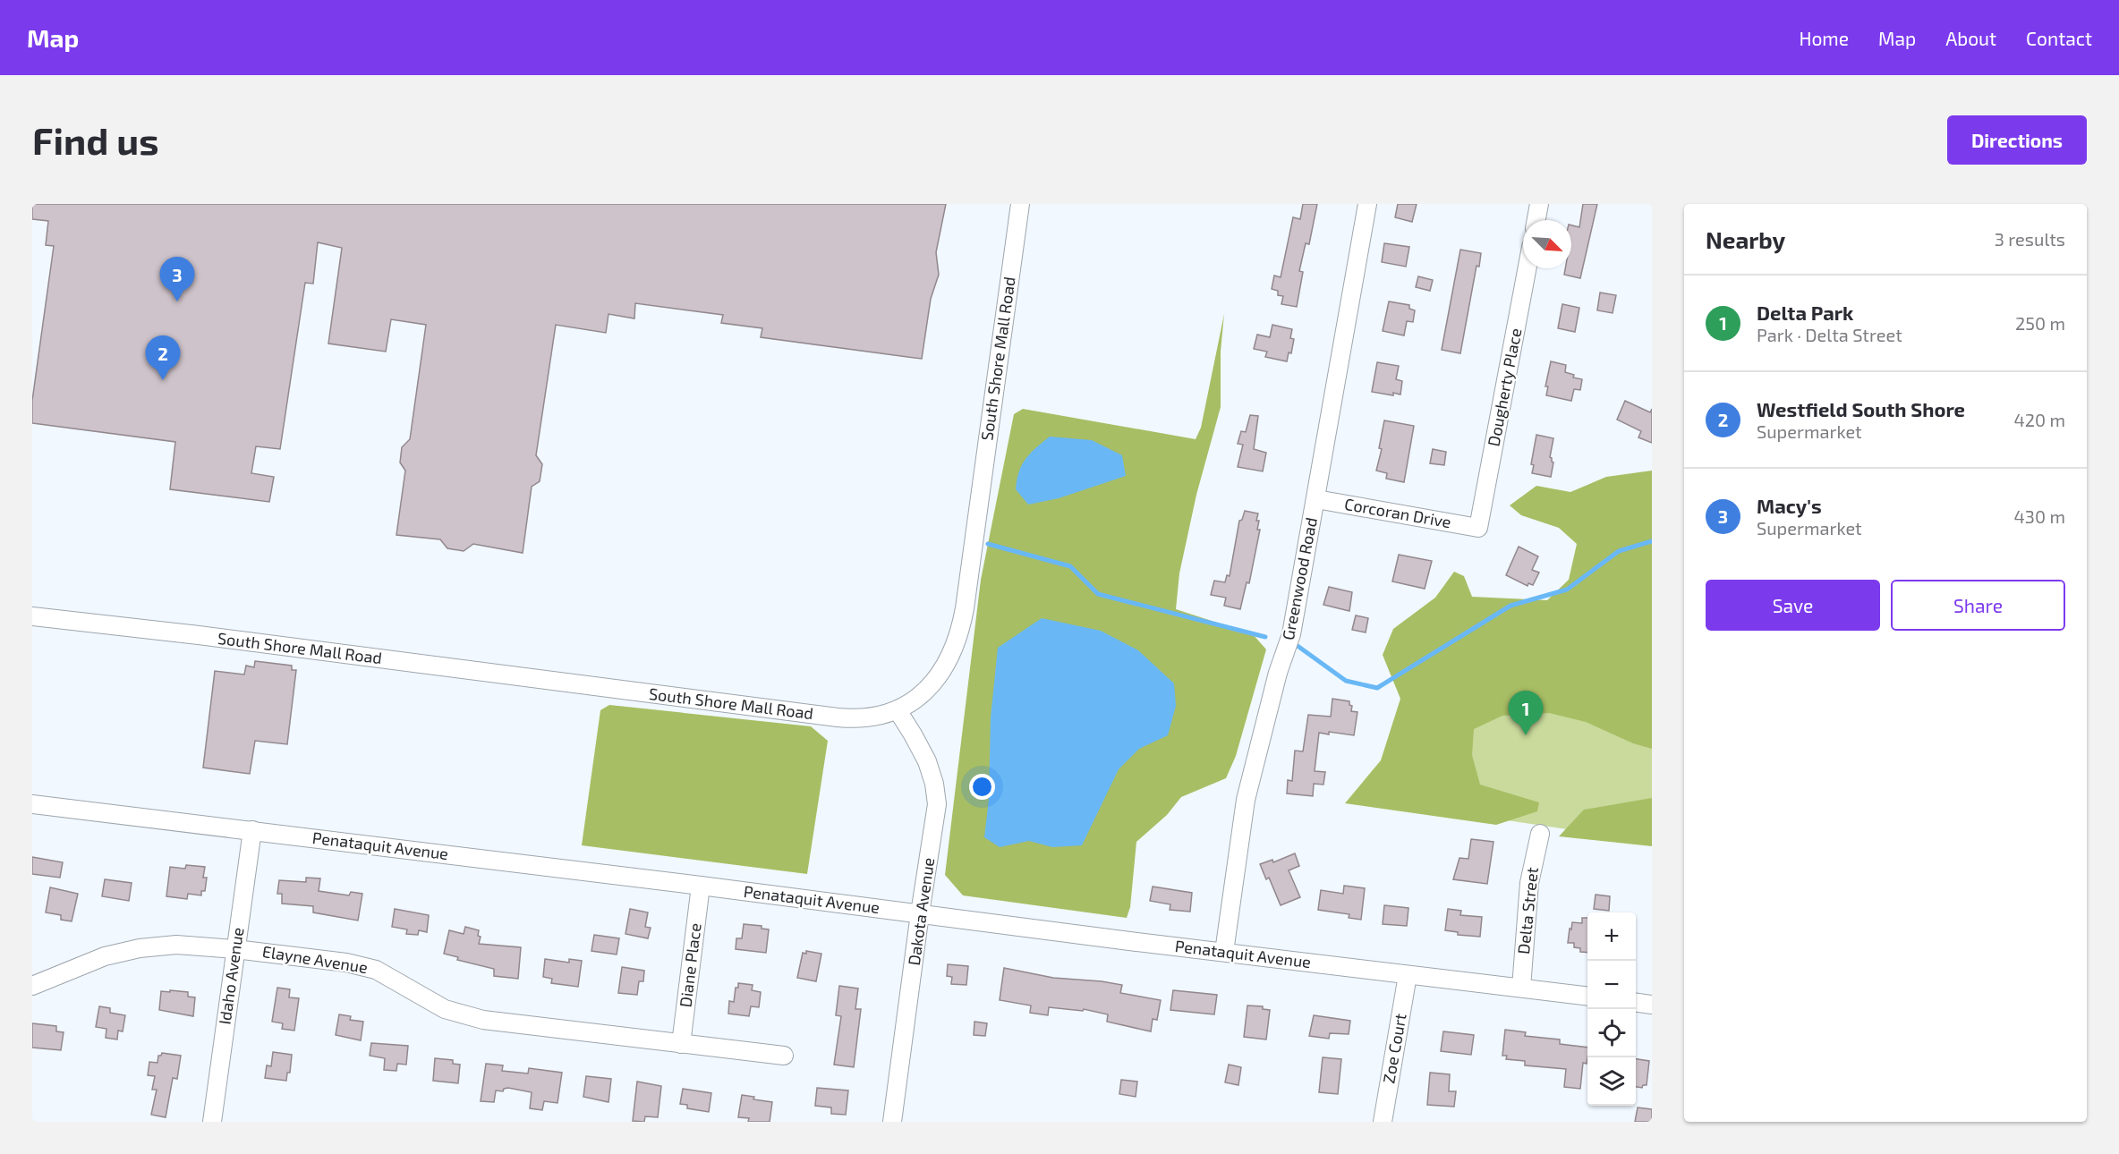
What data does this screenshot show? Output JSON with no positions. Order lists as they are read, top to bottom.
{
  "streets": {
    "street": [
      "South Shore Mall Road",
      "Dougherty Place",
      "Corcoran Drive",
      "Greenwood Road",
      "Penataquit Avenue",
      "Delta Street",
      "Dakota Avenue",
      "Elayne Avenue",
      "Diane Place",
      "Idaho Avenue",
      "Zoe Court"
    ]
  },
  "crossings": [
    ["South Shore Mall Road", "Dakota Avenue"],
    ["Dougherty Place", "Corcoran Drive"],
    ["Corcoran Drive", "Greenwood Road"],
    ["Greenwood Road", "Penataquit Avenue"],
    ["Penataquit Avenue", "Delta Street"],
    ["Penataquit Avenue", "Dakota Avenue"],
    ["Penataquit Avenue", "Diane Place"],
    ["Penataquit Avenue", "Idaho Avenue"],
    ["Penataquit Avenue", "Zoe Court"],
    ["Elayne Avenue", "Diane Place"],
    ["Elayne Avenue", "Idaho Avenue"]
  ],
  "north": "bottom right",
  "page": {
    "header": "Map",
    "nav": [
      "Home",
      "Map",
      "About",
      "Contact"
    ],
    "buttons": [
      "Directions",
      ["Save", "Share"]
    ],
    "title": "Find us",
    "heading": ["Nearby", "3 results"],
    "pins": ["3", "2", "1"],
    "list": [
      {
        "mark": "1",
        "name": "Delta Park",
        "note": "Park · Delta Street",
        "value": "250 m"
      },
      {
        "mark": "2",
        "name": "Westfield South Shore",
        "note": "Supermarket",
        "value": "420 m"
      },
      {
        "mark": "3",
        "name": "Macy's",
        "note": "Supermarket",
        "value": "430 m"
      }
    ],
    "map_buttons": ["+", "−"]
  }
}
